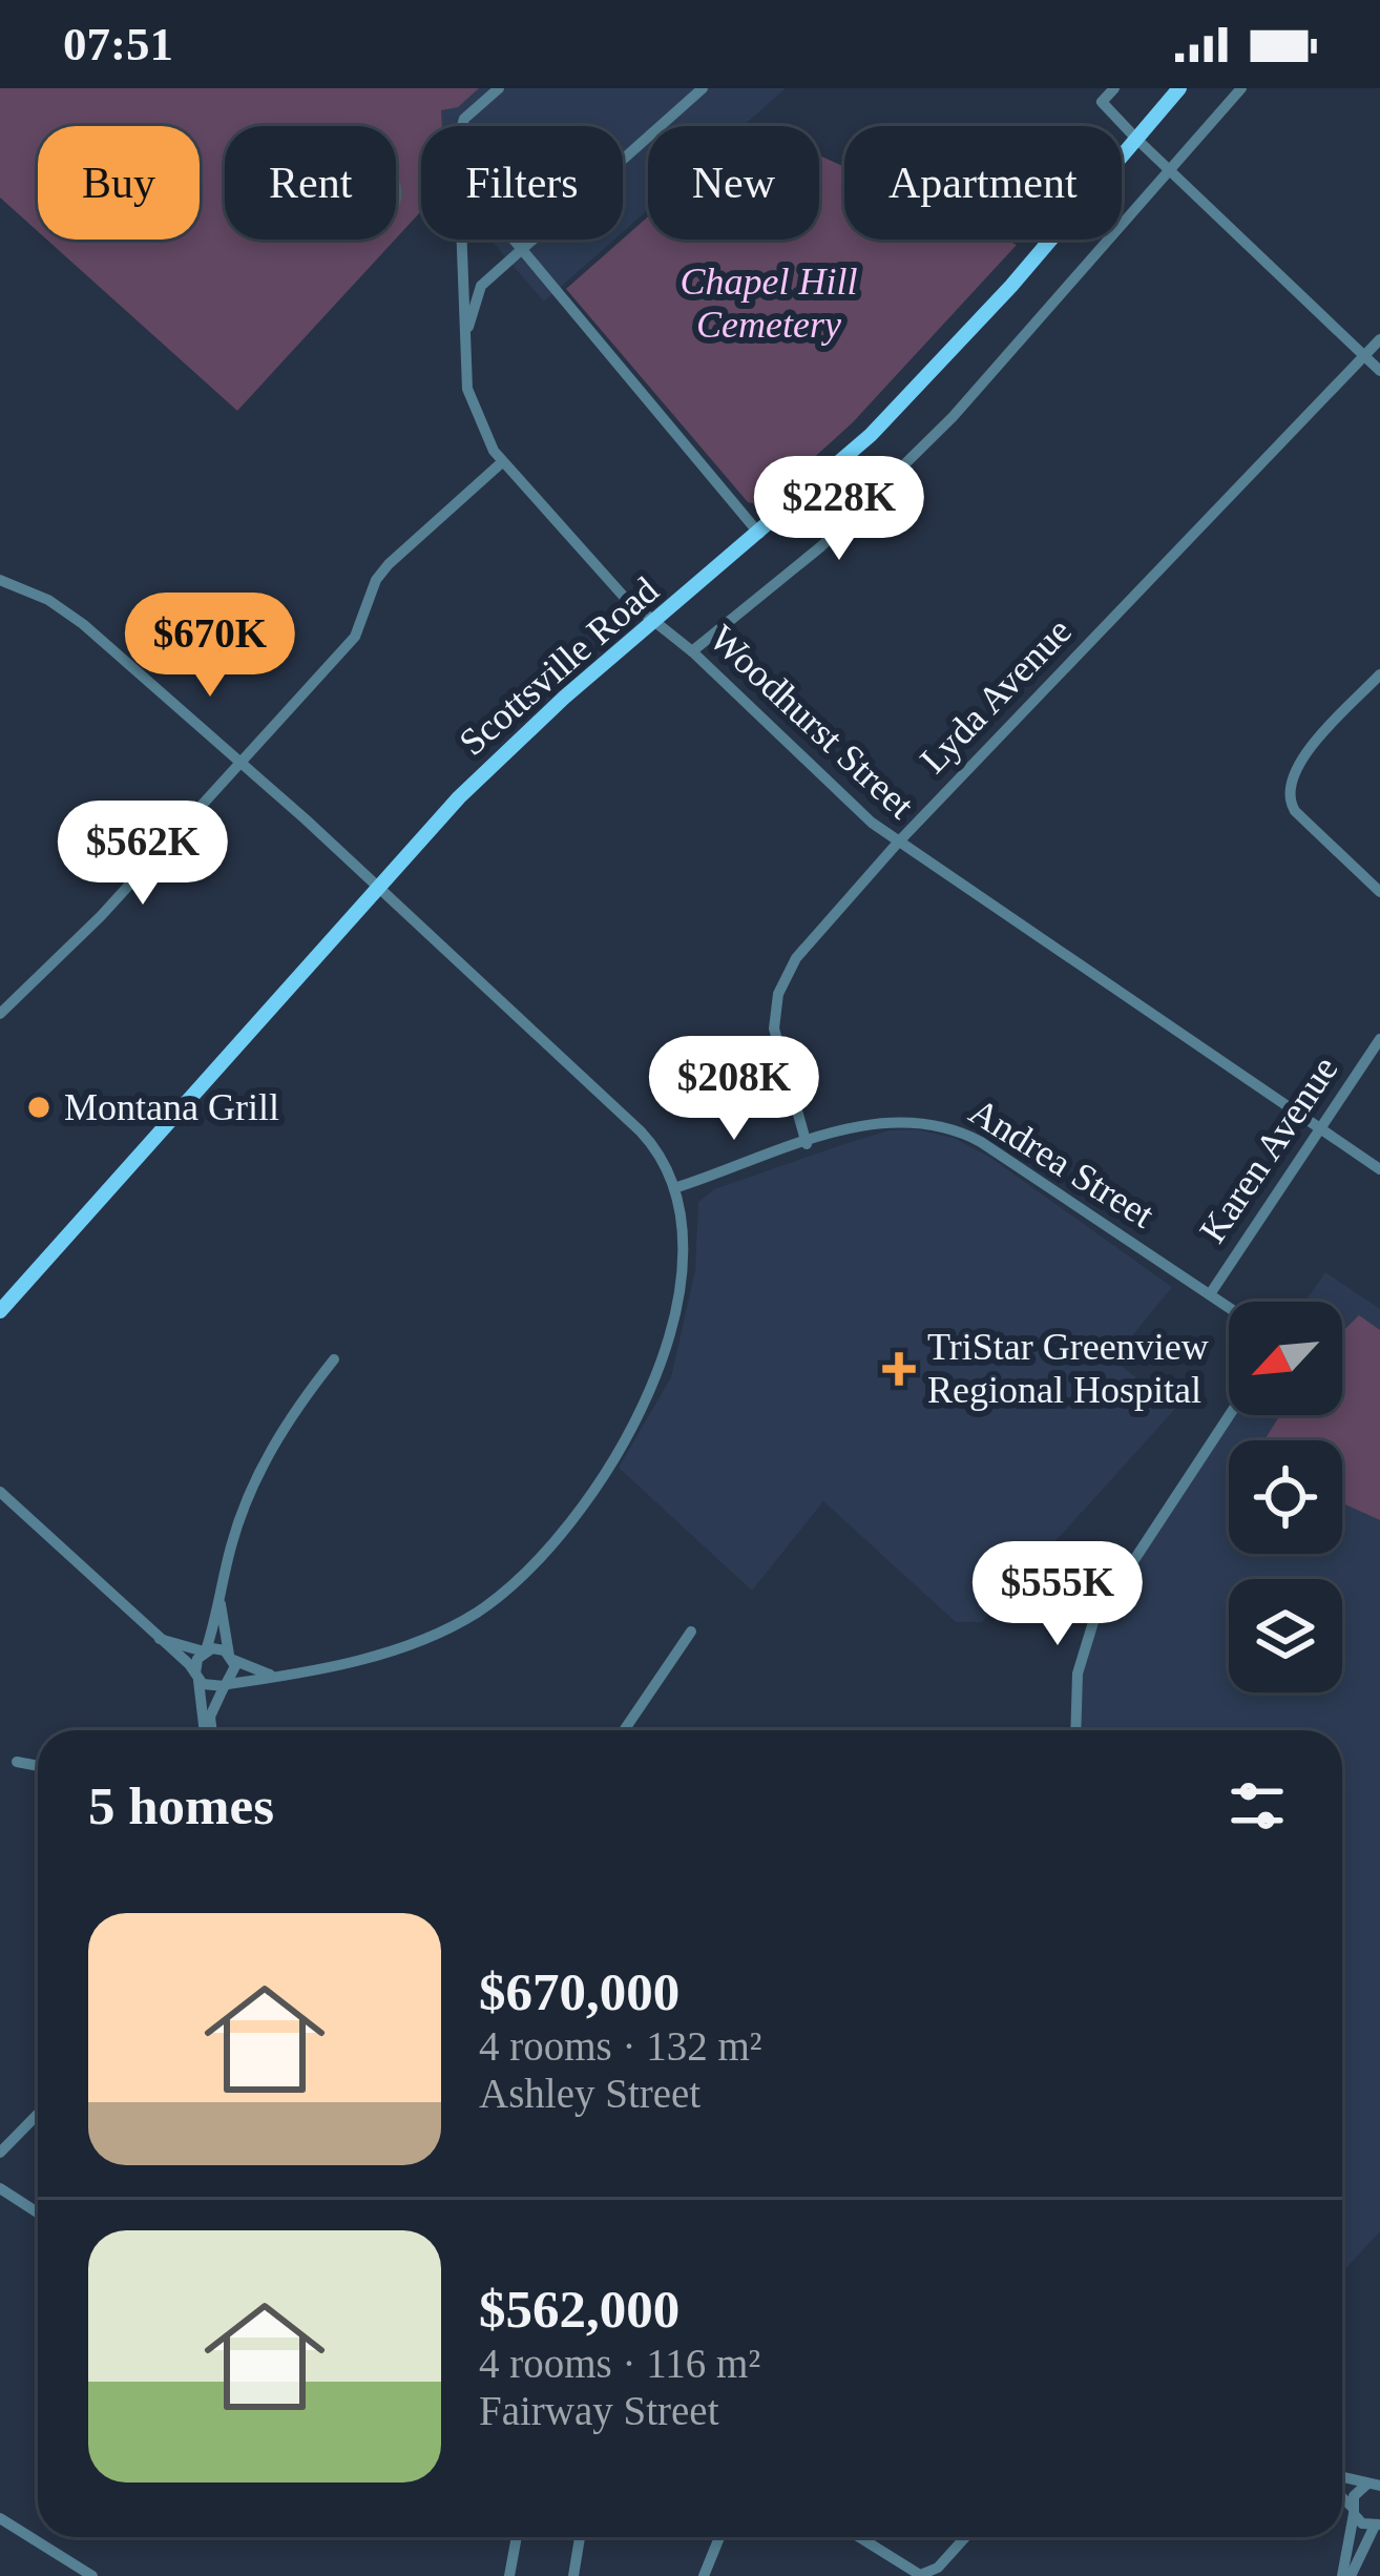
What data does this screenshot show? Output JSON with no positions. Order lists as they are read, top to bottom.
{
  "streets": {
    "main road": ["Scottsville Road"],
    "street": [
      "Lyda Avenue",
      "Woodhurst Street",
      "Karen Avenue",
      "Andrea Street"
    ]
  },
  "crossings": [
    ["Scottsville Road", "Woodhurst Street"],
    ["Lyda Avenue", "Woodhurst Street"],
    ["Lyda Avenue", "Andrea Street"],
    ["Woodhurst Street", "Karen Avenue"],
    ["Karen Avenue", "Andrea Street"]
  ],
  "parks": ["Chapel Hill Cemetery"],
  "places": {
    "other": ["Montana Grill"],
    "health": ["TriStar Greenview Regional Hospital"]
  },
  "north": "bottom left",
  "page": {
    "status": "07:51",
    "chip": [
      "Buy",
      "Rent",
      "Filters",
      "New",
      "Apartment"
    ],
    "price": [
      "$228K",
      "$670K",
      "$562K",
      "$208K",
      "$555K"
    ],
    "heading": "5 homes",
    "list": [
      {
        "name": "$670,000",
        "note": "4 rooms · 132 m² · Ashley Street"
      },
      {
        "name": "$562,000",
        "note": "4 rooms · 116 m² · Fairway Street"
      }
    ]
  }
}
